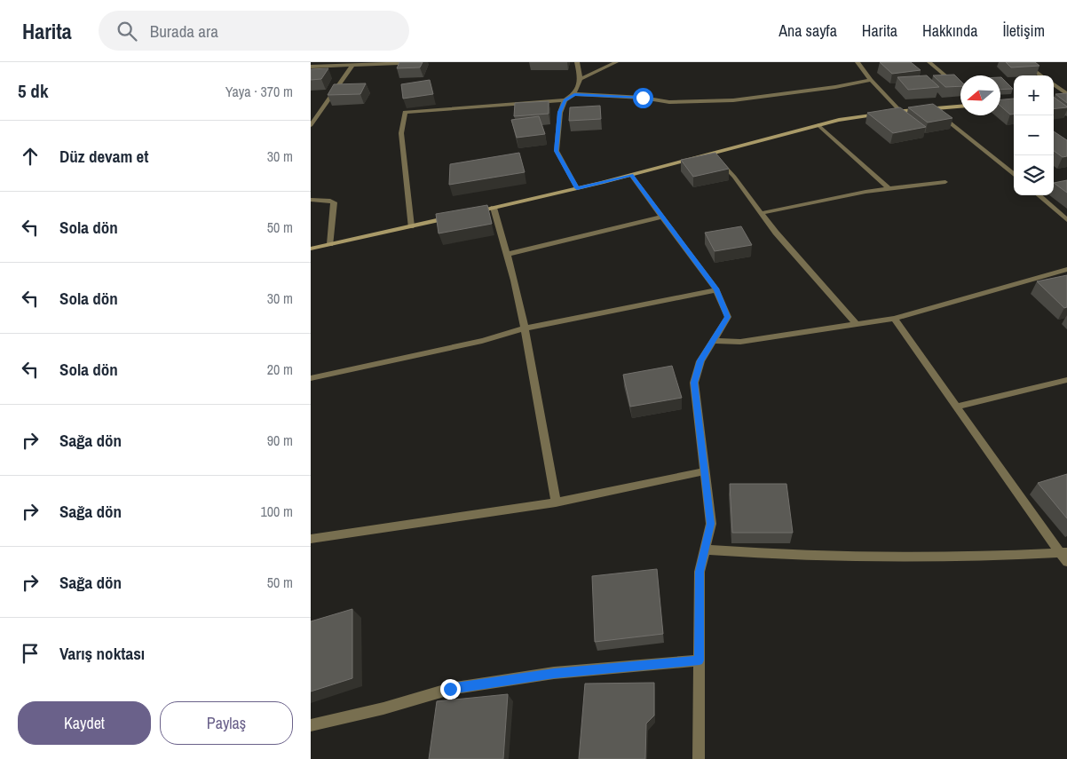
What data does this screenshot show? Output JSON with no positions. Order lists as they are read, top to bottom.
{
  "north": "left",
  "page": {
    "header": "Harita",
    "search": "Burada ara",
    "nav": [
      "Ana sayfa",
      "Harita",
      "Hakkında",
      "İletişim"
    ],
    "heading": ["5 dk", "Yaya · 370 m"],
    "map_buttons": ["+", "−"],
    "list": [
      ["Düz devam et", "30 m"],
      ["Sola dön", "50 m"],
      ["Sola dön", "30 m"],
      ["Sola dön", "20 m"],
      ["Sağa dön", "90 m"],
      ["Sağa dön", "100 m"],
      ["Sağa dön", "50 m"],
      "Varış noktası"
    ],
    "buttons": ["Kaydet", "Paylaş"]
  }
}
